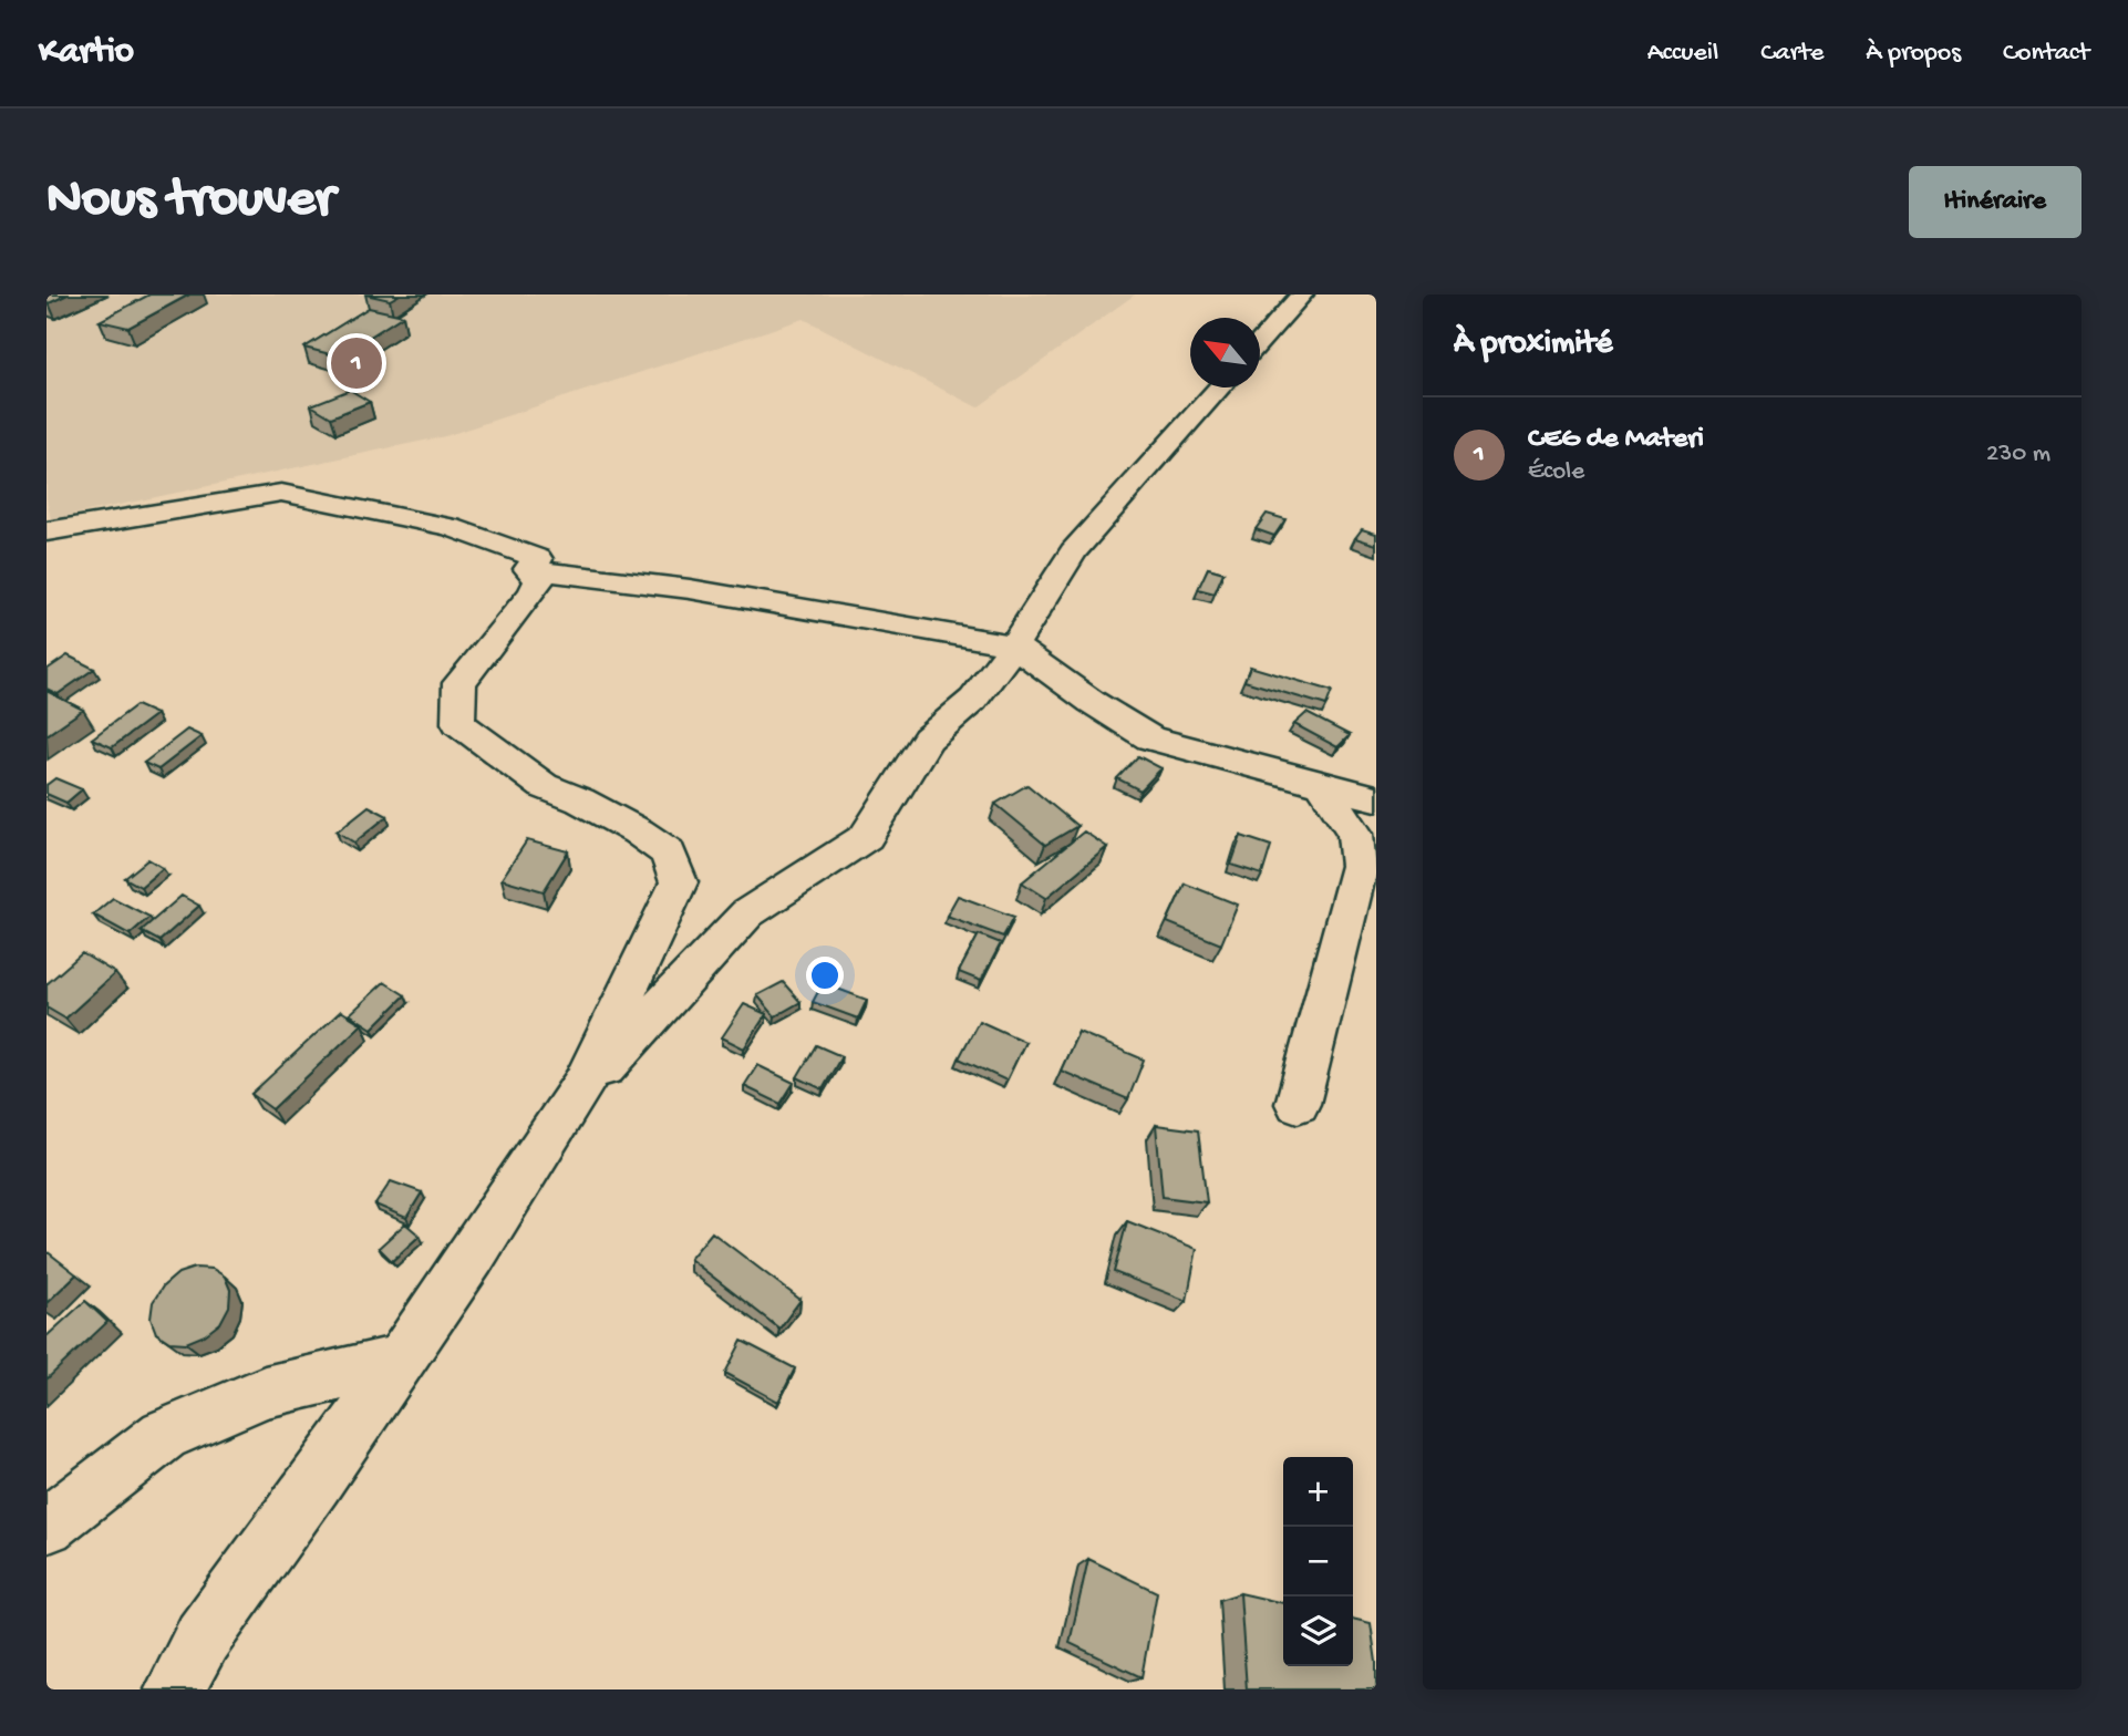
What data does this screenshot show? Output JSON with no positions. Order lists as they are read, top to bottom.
{
  "north": "top left",
  "page": {
    "header": "Kartio",
    "nav": [
      "Accueil",
      "Carte",
      "À propos",
      "Contact"
    ],
    "buttons": "Itinéraire",
    "title": "Nous trouver",
    "heading": "À proximité",
    "pins": "1",
    "list": [
      {
        "mark": "1",
        "name": "CEG de Materi",
        "note": "École",
        "value": "230 m"
      }
    ],
    "map_buttons": ["+", "−"]
  }
}
